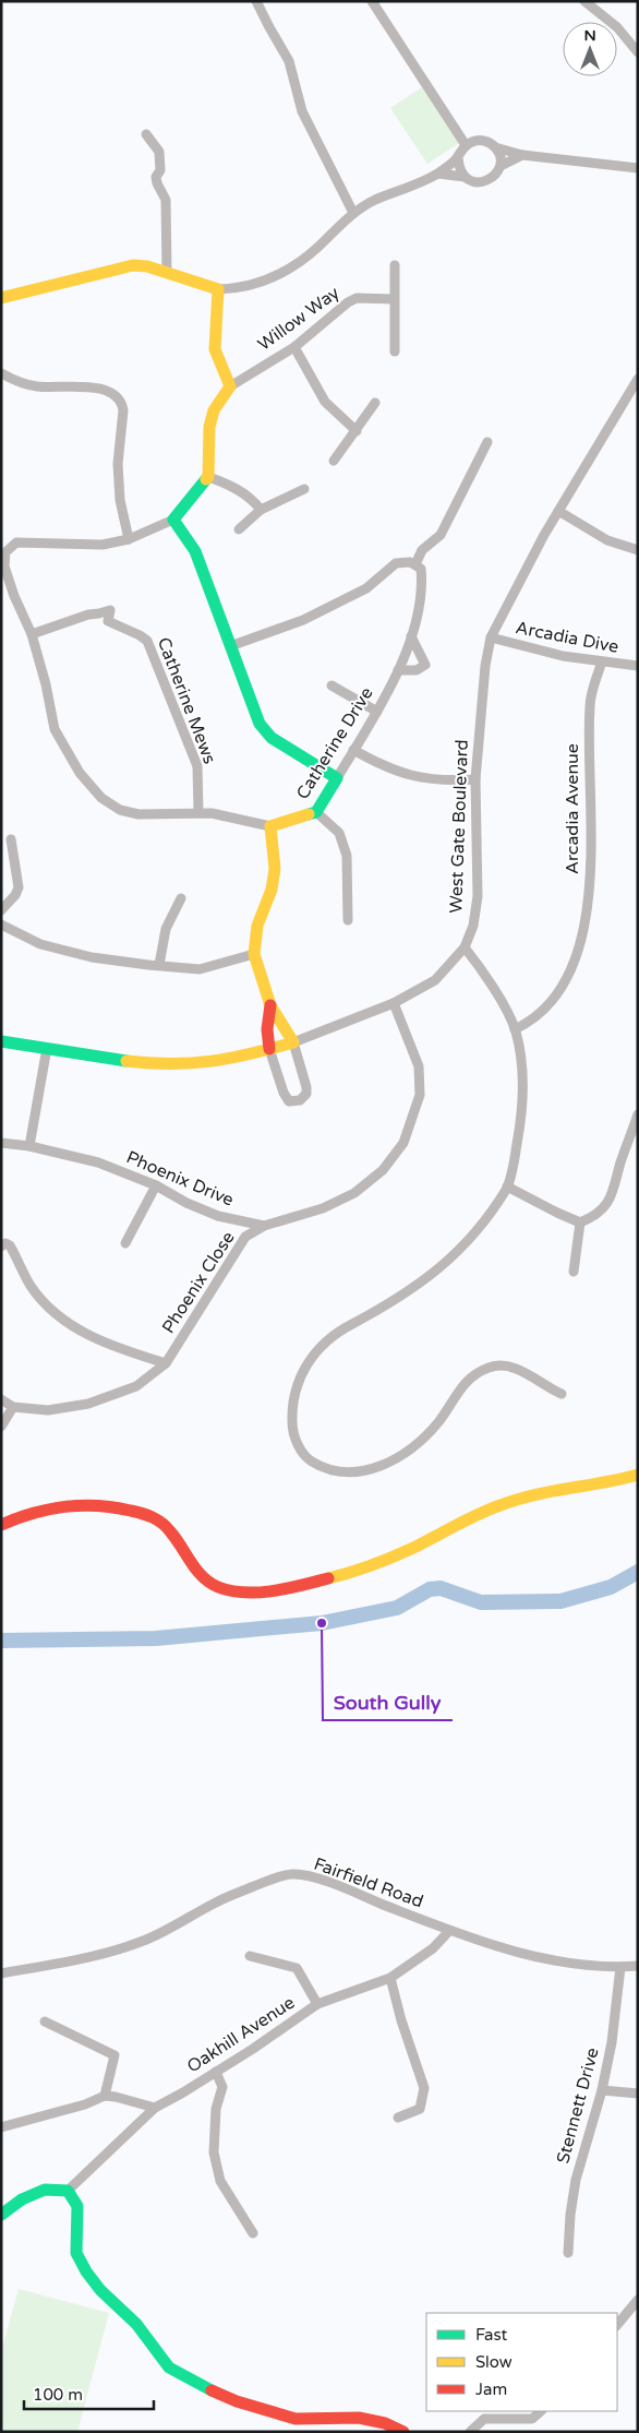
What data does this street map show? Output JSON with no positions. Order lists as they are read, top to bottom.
{
  "streets": {
    "street": [
      "Willow Way",
      "Arcadia Dive",
      "Catherine Mews",
      "Catherine Drive",
      "Arcadia Avenue",
      "West Gate Boulevard",
      "Phoenix Drive",
      "Phoenix Close",
      "Fairfield Road",
      "Oakhill Avenue",
      "Stennett Drive"
    ]
  },
  "crossings": [
    ["Arcadia Dive", "Arcadia Avenue"],
    ["Arcadia Dive", "West Gate Boulevard"],
    ["West Gate Boulevard", "Phoenix Drive"],
    ["Phoenix Drive", "Phoenix Close"],
    ["Fairfield Road", "Oakhill Avenue"],
    ["Fairfield Road", "Stennett Drive"]
  ],
  "places": ["South Gully"],
  "legend": ["Fast", "Slow", "Jam"],
  "scale_bar": "100 m",
  "north": "top"
}
